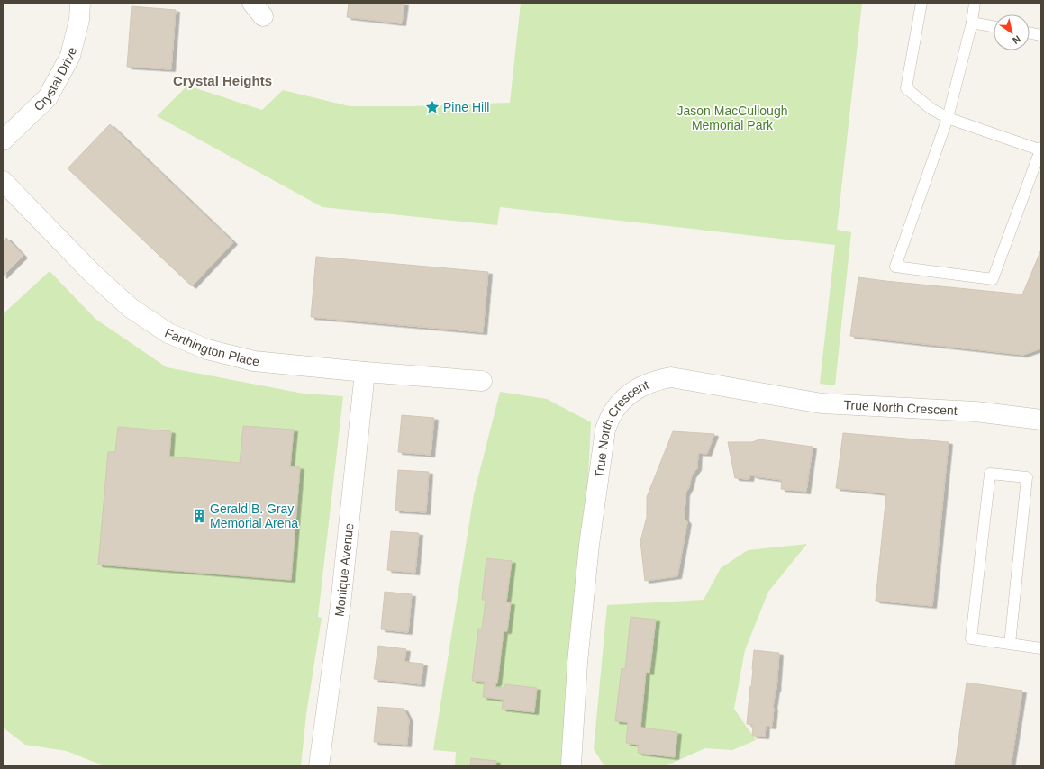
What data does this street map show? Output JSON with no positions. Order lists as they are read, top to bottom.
{
  "streets": {
    "street": [
      "Crystal Drive",
      "Farthington Place",
      "True North Crescent",
      "Monique Avenue"
    ]
  },
  "crossings": [
    ["Farthington Place", "Monique Avenue"]
  ],
  "districts": ["Crystal Heights"],
  "parks": ["Jason MacCullough Memorial Park"],
  "places": {
    "place": ["Pine Hill"],
    "building": ["Gerald B. Gray Memorial Arena"]
  },
  "north": "bottom right"
}
